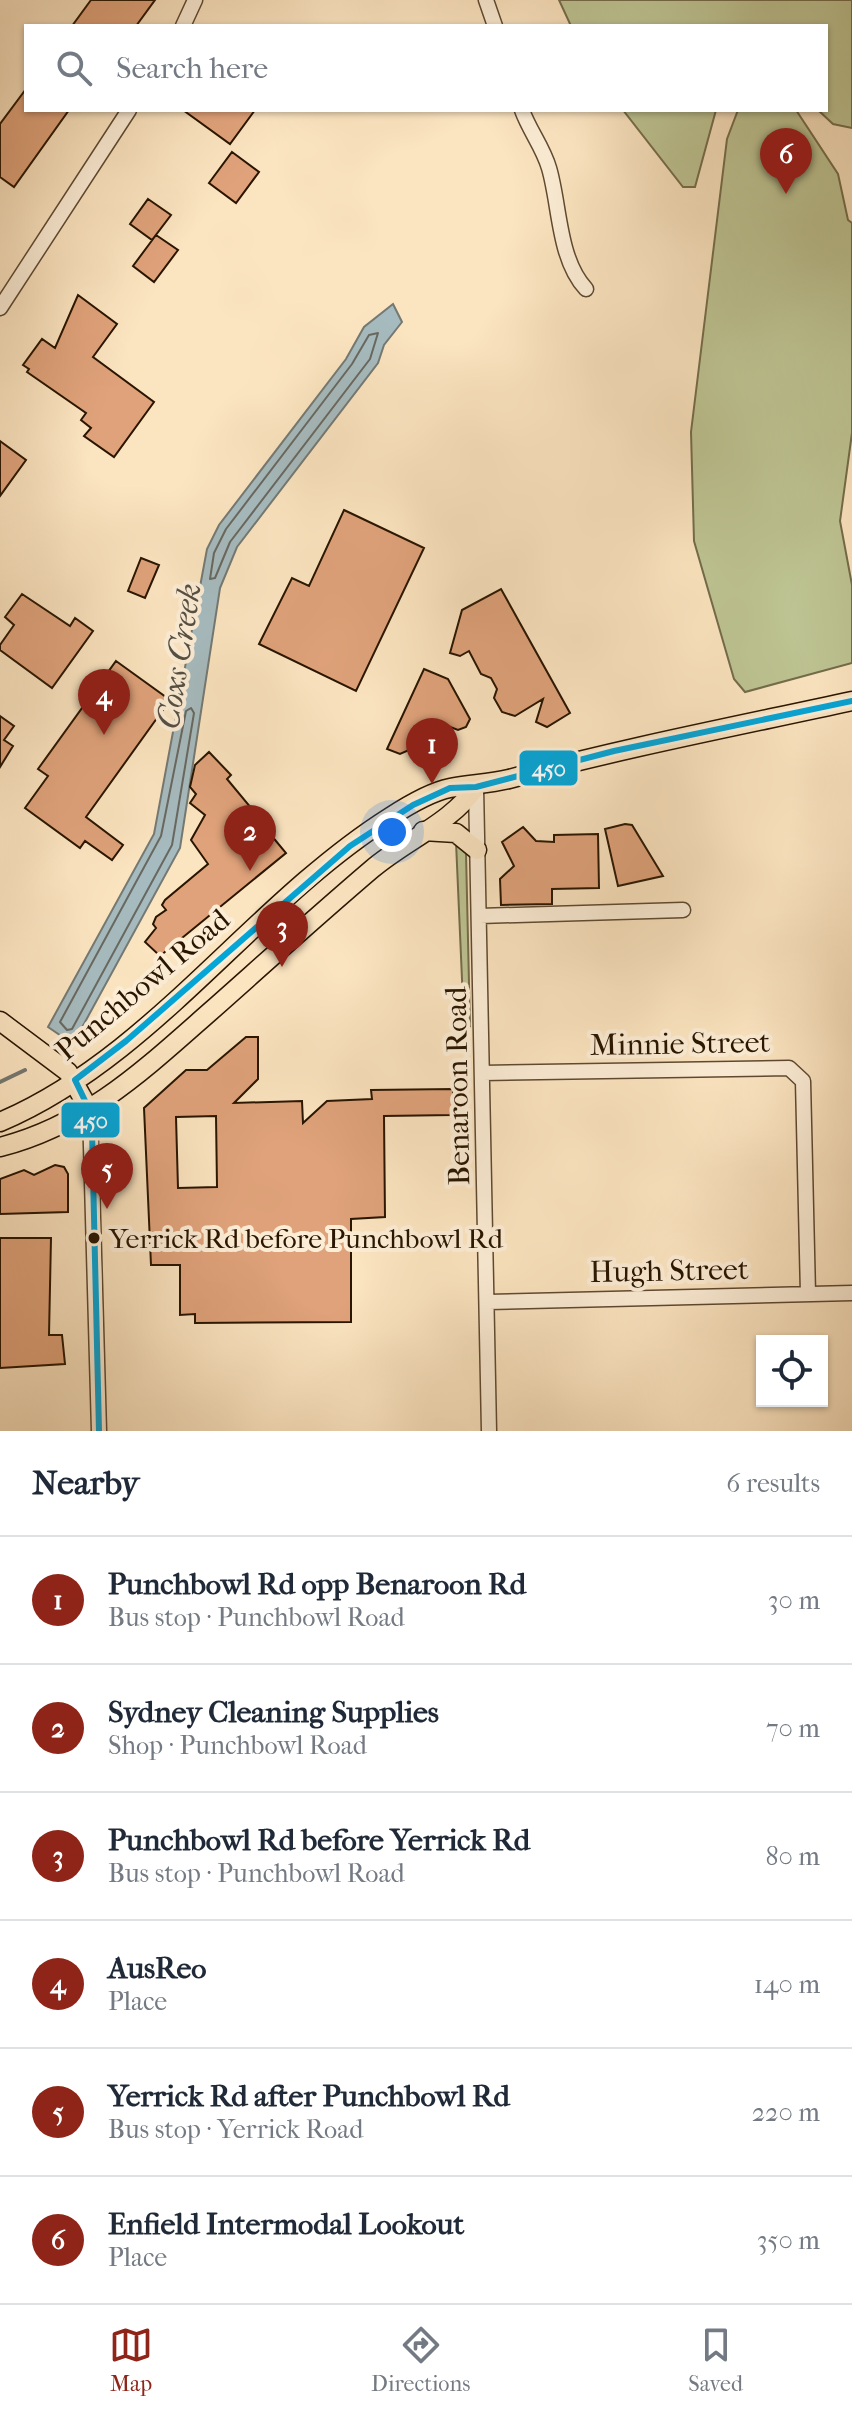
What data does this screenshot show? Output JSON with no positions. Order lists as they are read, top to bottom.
{
  "streets": {
    "main road": ["Punchbowl Road"],
    "street": ["Minnie Street", "Benaroon Road", "Hugh Street"]
  },
  "crossings": [
    ["Punchbowl Road", "Benaroon Road"],
    ["Minnie Street", "Benaroon Road"],
    ["Minnie Street", "Hugh Street"],
    ["Benaroon Road", "Hugh Street"]
  ],
  "water": ["Coxs Creek"],
  "places": ["Yerrick Rd before Punchbowl Rd"],
  "lines": ["transit line 450"],
  "page": {
    "search": "Search here",
    "pins": [
      "6",
      "4",
      "1",
      "2",
      "3",
      "5"
    ],
    "heading": ["Nearby", "6 results"],
    "list": [
      {
        "mark": "1",
        "name": "Punchbowl Rd opp Benaroon Rd",
        "note": "Bus stop · Punchbowl Road",
        "value": "30 m"
      },
      {
        "mark": "2",
        "name": "Sydney Cleaning Supplies",
        "note": "Shop · Punchbowl Road",
        "value": "70 m"
      },
      {
        "mark": "3",
        "name": "Punchbowl Rd before Yerrick Rd",
        "note": "Bus stop · Punchbowl Road",
        "value": "80 m"
      },
      {
        "mark": "4",
        "name": "AusReo",
        "note": "Place",
        "value": "140 m"
      },
      {
        "mark": "5",
        "name": "Yerrick Rd after Punchbowl Rd",
        "note": "Bus stop · Yerrick Road",
        "value": "220 m"
      },
      {
        "mark": "6",
        "name": "Enfield Intermodal Lookout",
        "note": "Place",
        "value": "350 m"
      }
    ],
    "nav": ["Map", "Directions", "Saved"]
  }
}
